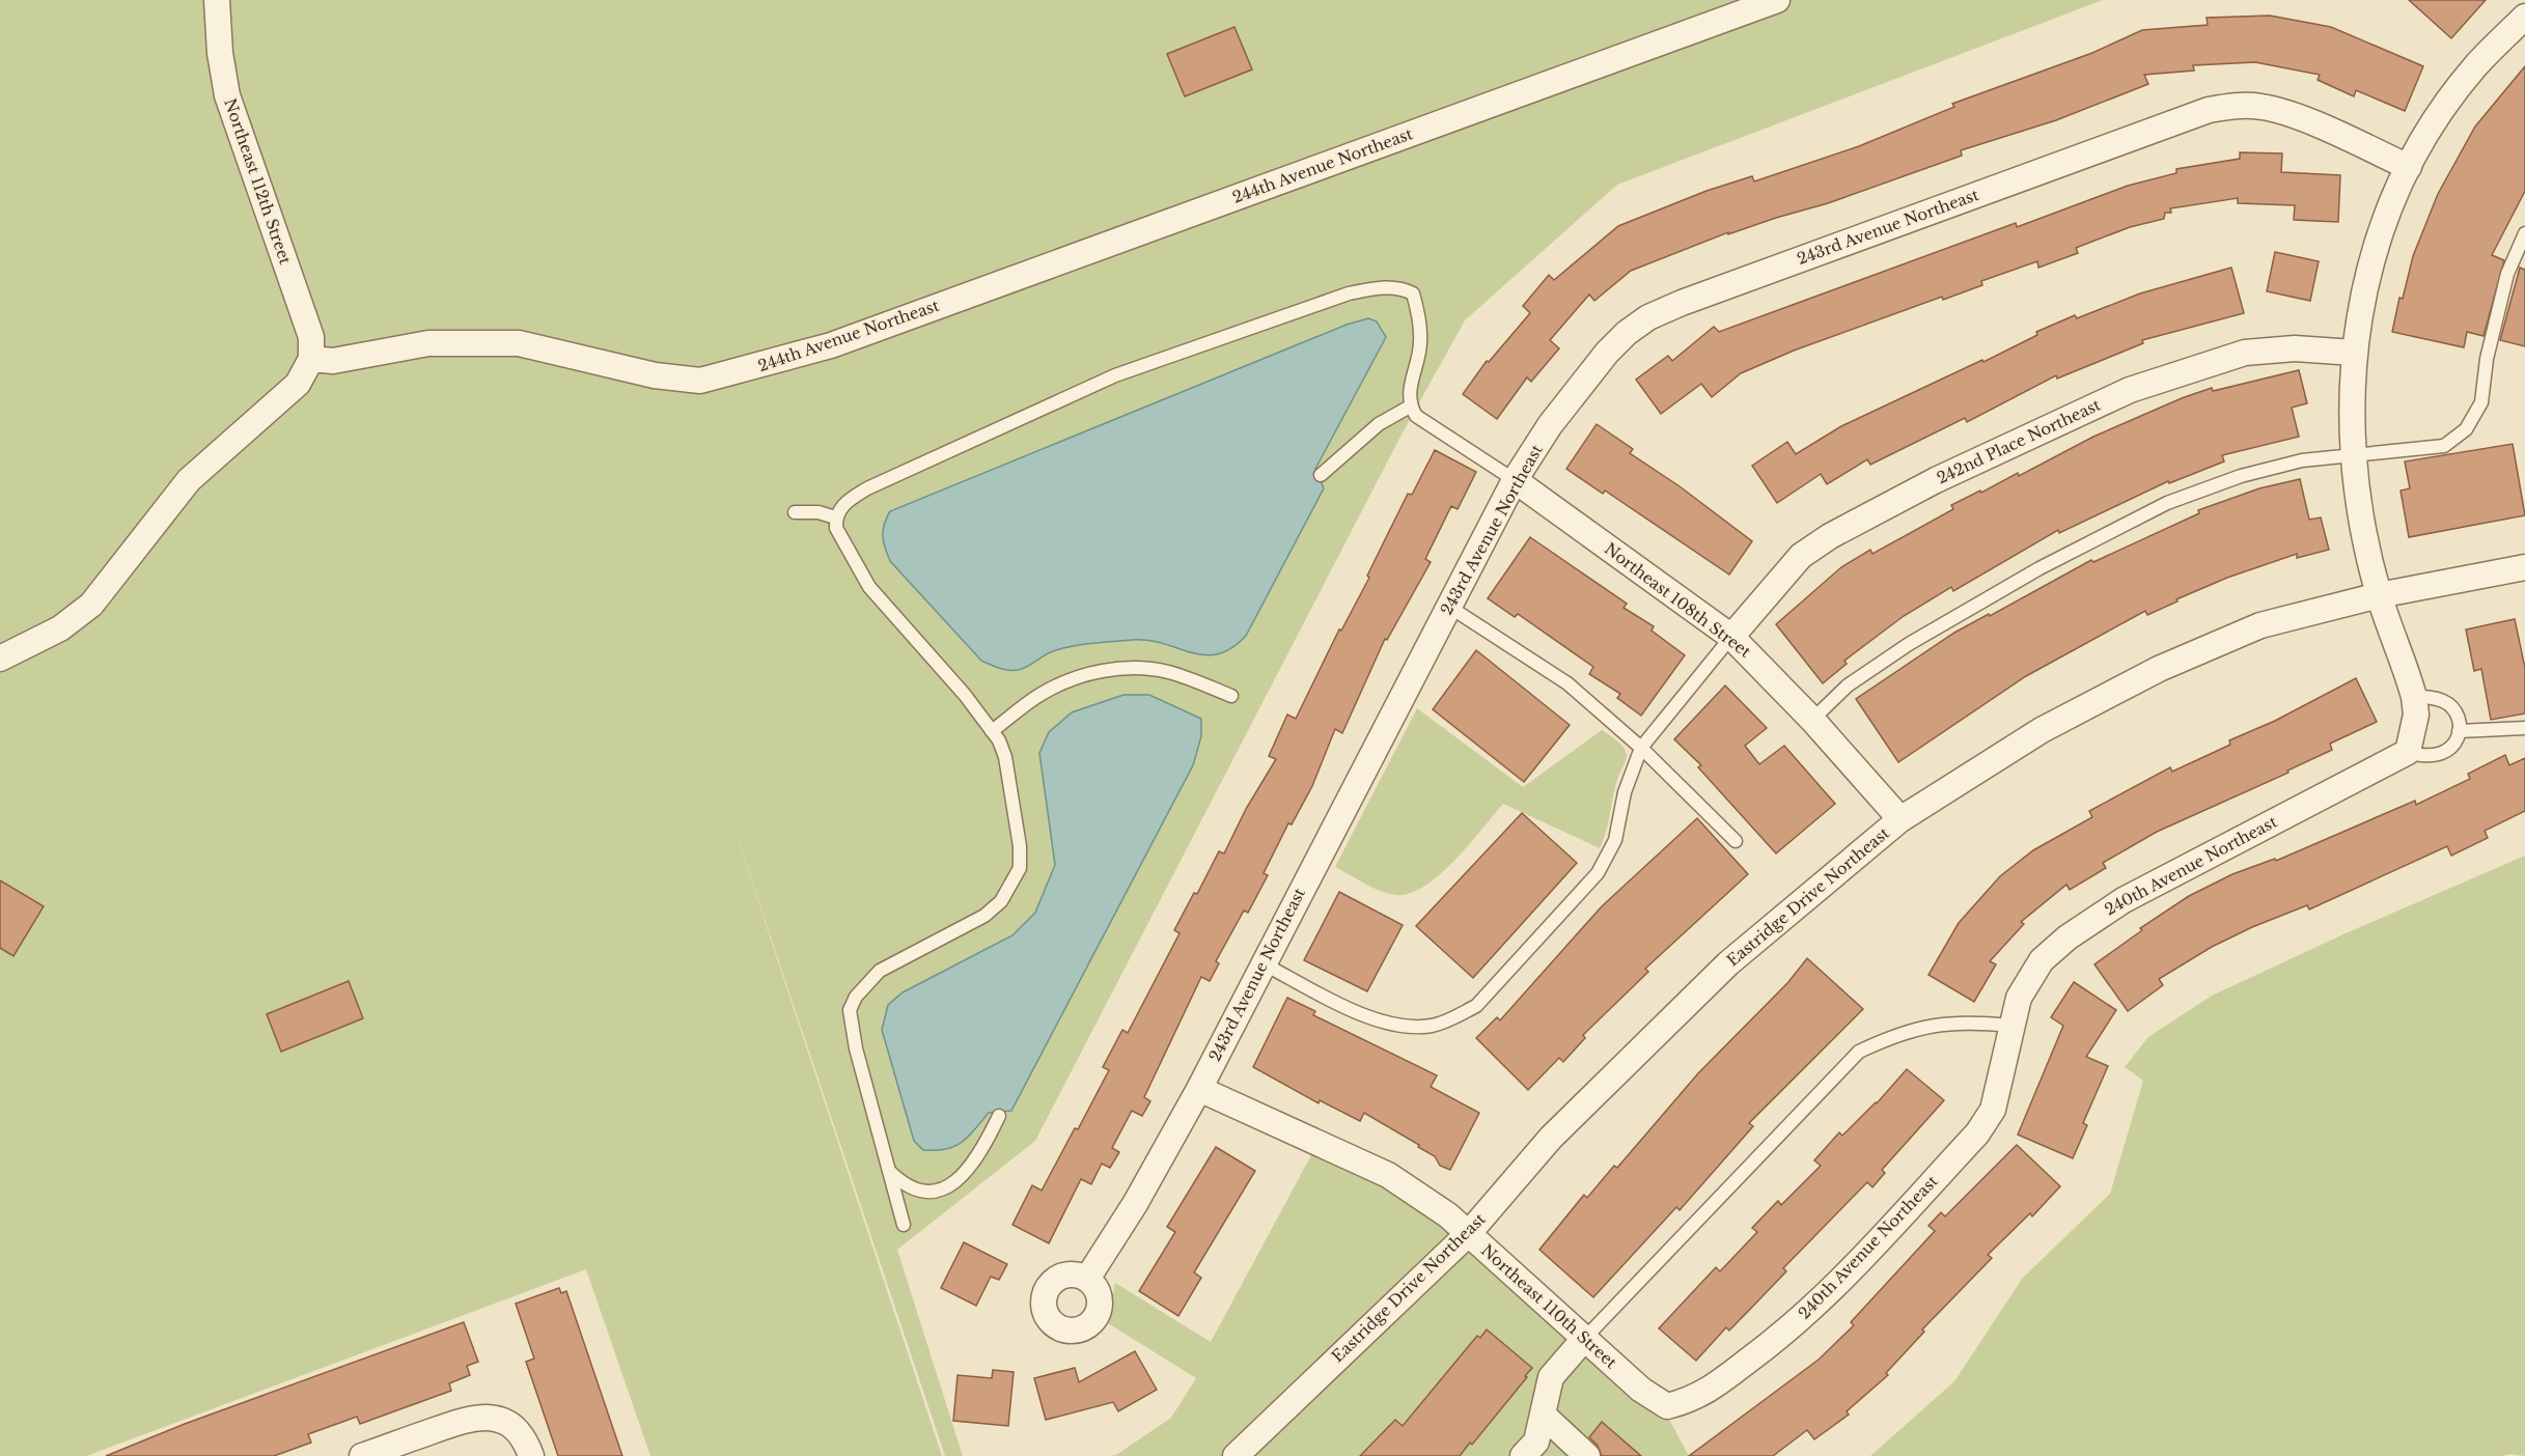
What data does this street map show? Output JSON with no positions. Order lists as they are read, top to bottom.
{
  "streets": {
    "street": [
      "244th Avenue Northeast",
      "Northeast 112th Street",
      "243rd Avenue Northeast",
      "242nd Place Northeast",
      "Northeast 108th Street",
      "240th Avenue Northeast",
      "Eastridge Drive Northeast",
      "Northeast 110th Street"
    ]
  },
  "crossings": [
    ["244th Avenue Northeast", "Northeast 112th Street"],
    ["243rd Avenue Northeast", "Northeast 108th Street"],
    ["243rd Avenue Northeast", "Northeast 110th Street"],
    ["242nd Place Northeast", "Northeast 108th Street"],
    ["Northeast 108th Street", "Eastridge Drive Northeast"],
    ["240th Avenue Northeast", "Northeast 110th Street"],
    ["Eastridge Drive Northeast", "Northeast 110th Street"]
  ]
}
